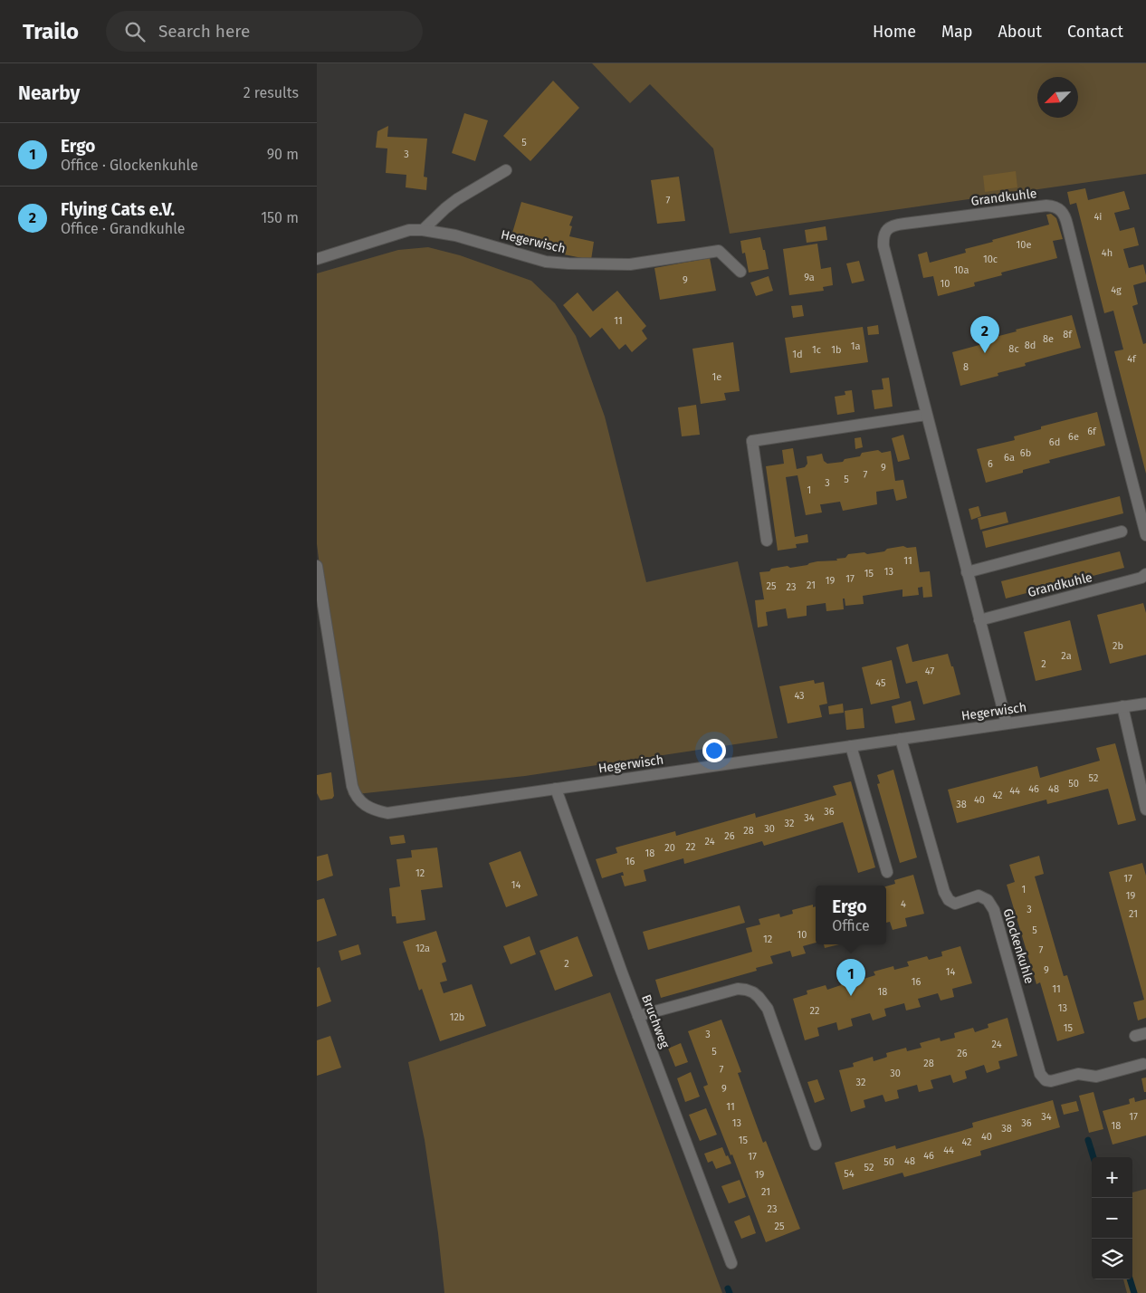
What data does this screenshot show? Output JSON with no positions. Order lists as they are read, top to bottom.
{
  "streets": {
    "street": [
      "Grandkuhle",
      "Hegerwisch",
      "Glockenkuhle",
      "Bruchweg"
    ]
  },
  "crossings": [
    ["Grandkuhle", "Hegerwisch"],
    ["Hegerwisch", "Glockenkuhle"],
    ["Hegerwisch", "Bruchweg"]
  ],
  "house_numbers": [
    "5",
    "3",
    "7",
    "4i",
    "10e",
    "4h",
    "10c",
    "10a",
    "9a",
    "9",
    "10",
    "4g",
    "11",
    "8f",
    "8e",
    "8d",
    "1a",
    "8c",
    "1c",
    "1b",
    "1d",
    "4f",
    "8",
    "1e",
    "6f",
    "6e",
    "6d",
    "6b",
    "6a",
    "6",
    "9",
    "7",
    "5",
    "3",
    "1",
    "11",
    "13",
    "15",
    "17",
    "19",
    "21",
    "25",
    "23",
    "2b",
    "2a",
    "2",
    "47",
    "45",
    "43",
    "52",
    "50",
    "46",
    "48",
    "44",
    "42",
    "40",
    "38",
    "36",
    "34",
    "32",
    "30",
    "28",
    "26",
    "24",
    "22",
    "20",
    "18",
    "16",
    "12",
    "17",
    "14",
    "1",
    "19",
    "4",
    "3",
    "21",
    "5",
    "10",
    "12",
    "12a",
    "7",
    "2",
    "9",
    "14",
    "16",
    "11",
    "18",
    "13",
    "22",
    "12b",
    "15",
    "3",
    "24",
    "5",
    "26",
    "28",
    "7",
    "30",
    "32",
    "9",
    "11",
    "34",
    "17",
    "13",
    "36",
    "18",
    "38",
    "40",
    "15",
    "42",
    "44",
    "46",
    "17",
    "48",
    "50",
    "52",
    "54",
    "19",
    "21",
    "23",
    "25"
  ],
  "north": "bottom left",
  "page": {
    "header": "Trailo",
    "search": "Search here",
    "nav": [
      "Home",
      "Map",
      "About",
      "Contact"
    ],
    "heading": ["Nearby", "2 results"],
    "list": [
      {
        "mark": "1",
        "name": "Ergo",
        "note": "Office · Glockenkuhle",
        "value": "90 m"
      },
      {
        "mark": "2",
        "name": "Flying Cats e.V.",
        "note": "Office · Grandkuhle",
        "value": "150 m"
      }
    ],
    "pins": ["2", "1"],
    "popup": ["Ergo", "Office"],
    "map_buttons": ["+", "−"]
  }
}
